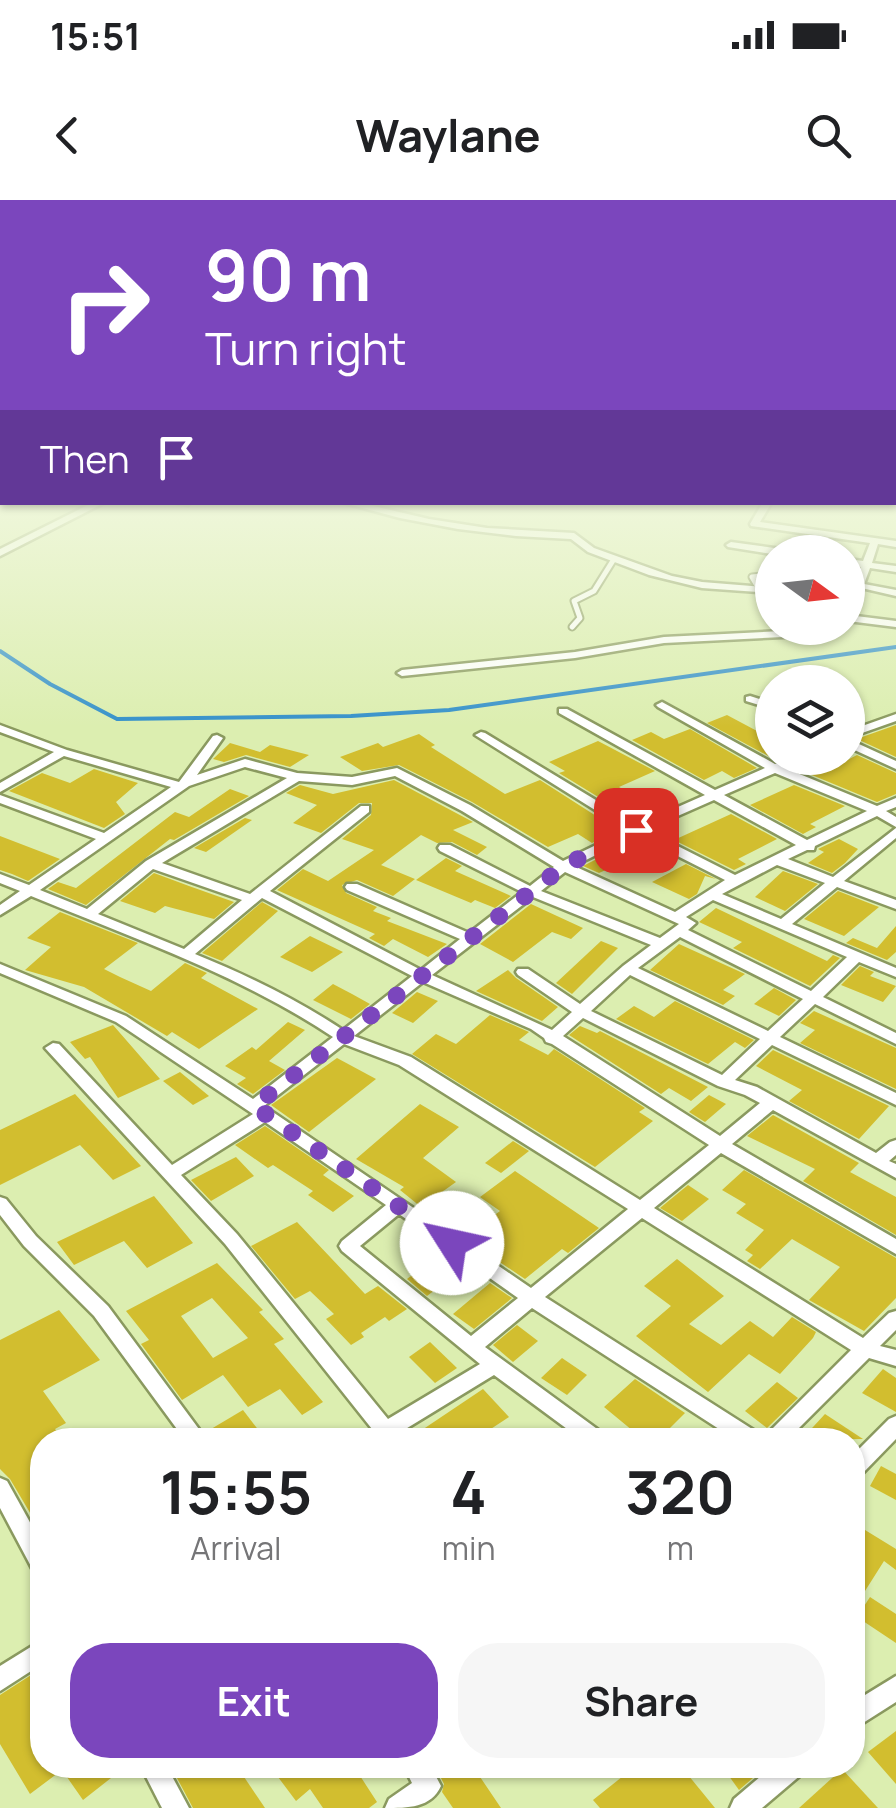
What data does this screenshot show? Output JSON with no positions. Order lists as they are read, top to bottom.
{
  "north": "right",
  "page": {
    "status": "15:51",
    "header": "Waylane",
    "turn": ["90 m", "Turn right"],
    "then": "Then",
    "eta": [
      "15:55",
      "Arrival",
      "4",
      "min",
      "320",
      "m"
    ],
    "buttons": ["Exit", "Share"]
  }
}
